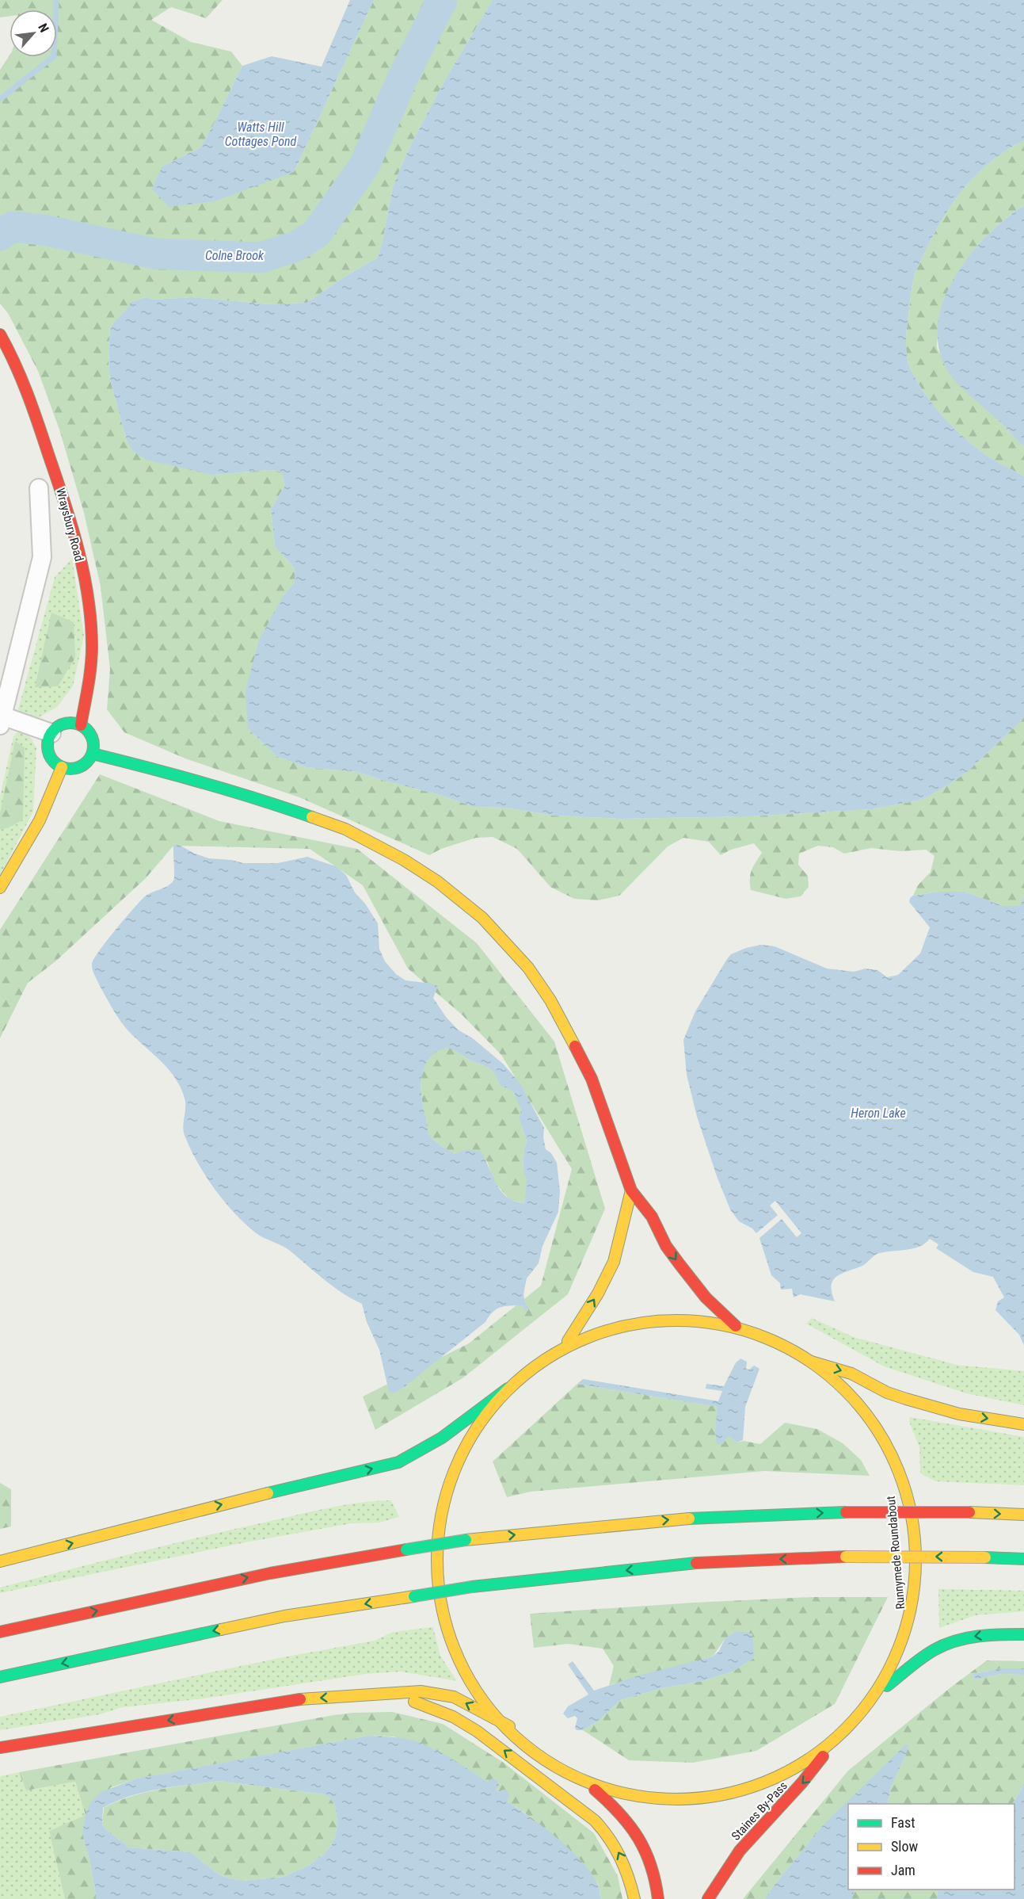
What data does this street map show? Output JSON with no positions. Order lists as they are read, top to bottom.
{
  "streets": {
    "main road": ["Wraysbury Road", "Runnymede Roundabout", "Staines By-Pass"]
  },
  "crossings": [
    ["Runnymede Roundabout", "Staines By-Pass"]
  ],
  "one_way": ["Staines By-Pass"],
  "water": ["Watts Hill Cottages Pond", "Colne Brook", "Heron Lake"],
  "legend": ["Fast", "Slow", "Jam"],
  "north": "top right"
}
